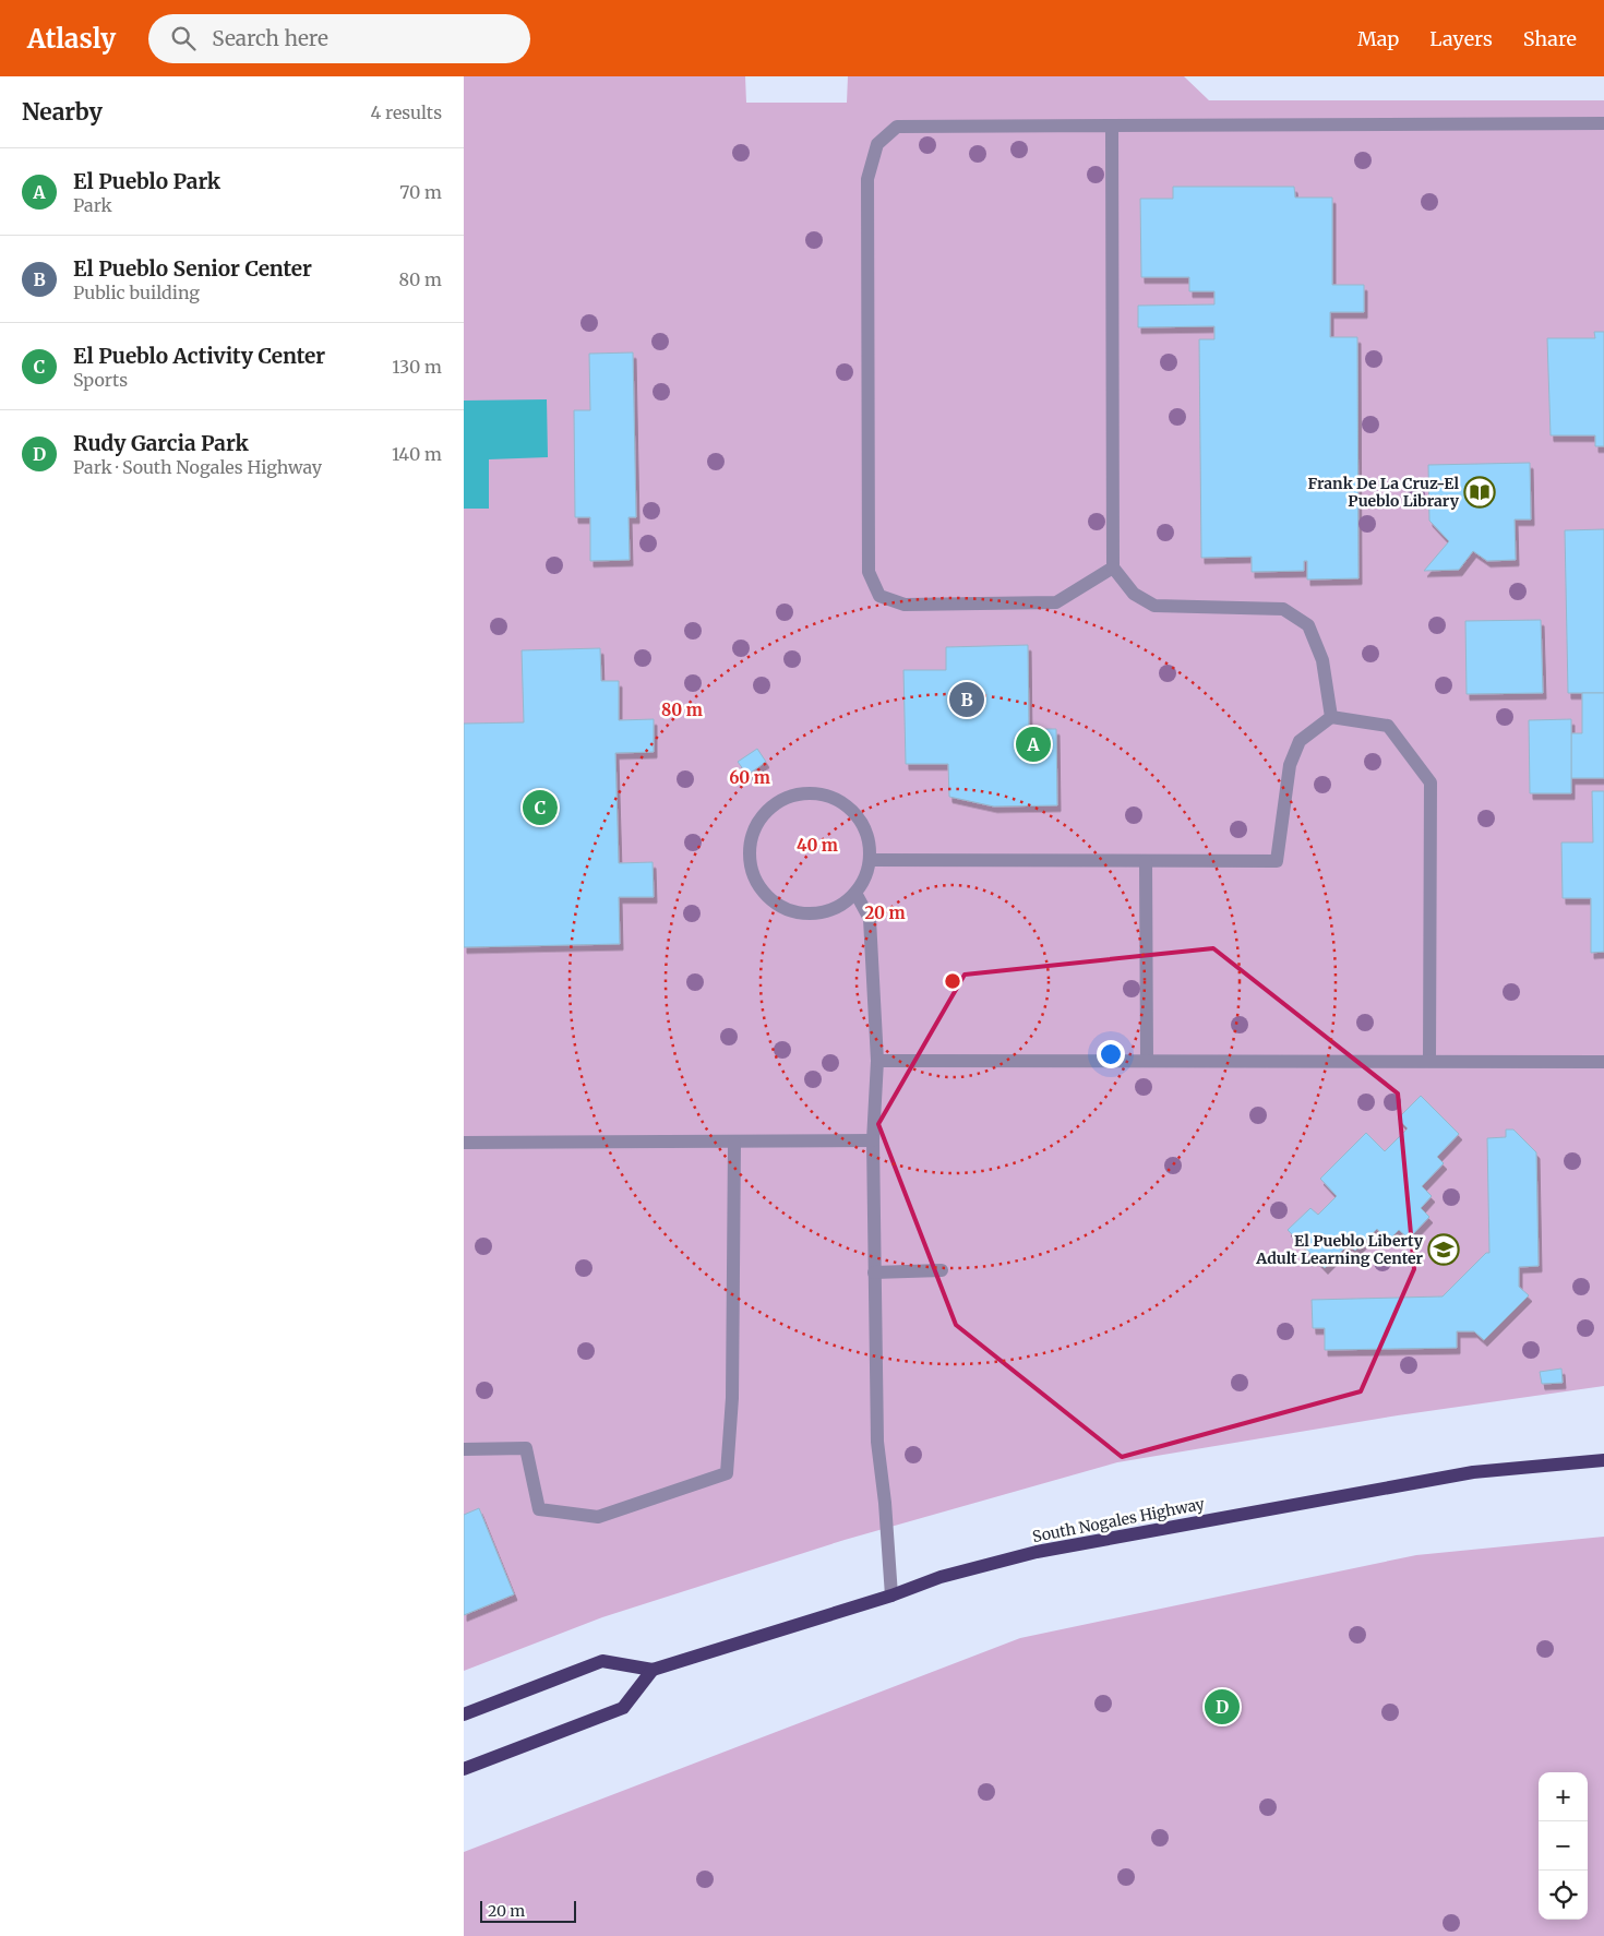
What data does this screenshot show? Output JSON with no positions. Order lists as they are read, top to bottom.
{
  "streets": {
    "main road": ["South Nogales Highway"]
  },
  "places": {
    "library": ["Frank De La Cruz-El Pueblo Library"],
    "school or university": ["El Pueblo Liberty Adult Learning Center"]
  },
  "scale_bar": "20 m",
  "page": {
    "header": "Atlasly",
    "search": "Search here",
    "nav": ["Map", "Layers", "Share"],
    "heading": ["Nearby", "4 results"],
    "list": [
      {
        "mark": "A",
        "name": "El Pueblo Park",
        "note": "Park",
        "value": "70 m"
      },
      {
        "mark": "B",
        "name": "El Pueblo Senior Center",
        "note": "Public building",
        "value": "80 m"
      },
      {
        "mark": "C",
        "name": "El Pueblo Activity Center",
        "note": "Sports",
        "value": "130 m"
      },
      {
        "mark": "D",
        "name": "Rudy Garcia Park",
        "note": "Park · South Nogales Highway",
        "value": "140 m"
      }
    ],
    "pins": [
      "B",
      "A",
      "C",
      "D"
    ],
    "map_buttons": ["+", "−"],
    "scale": "20 m"
  },
  "rings": [
    "80 m",
    "60 m",
    "40 m",
    "20 m"
  ]
}
